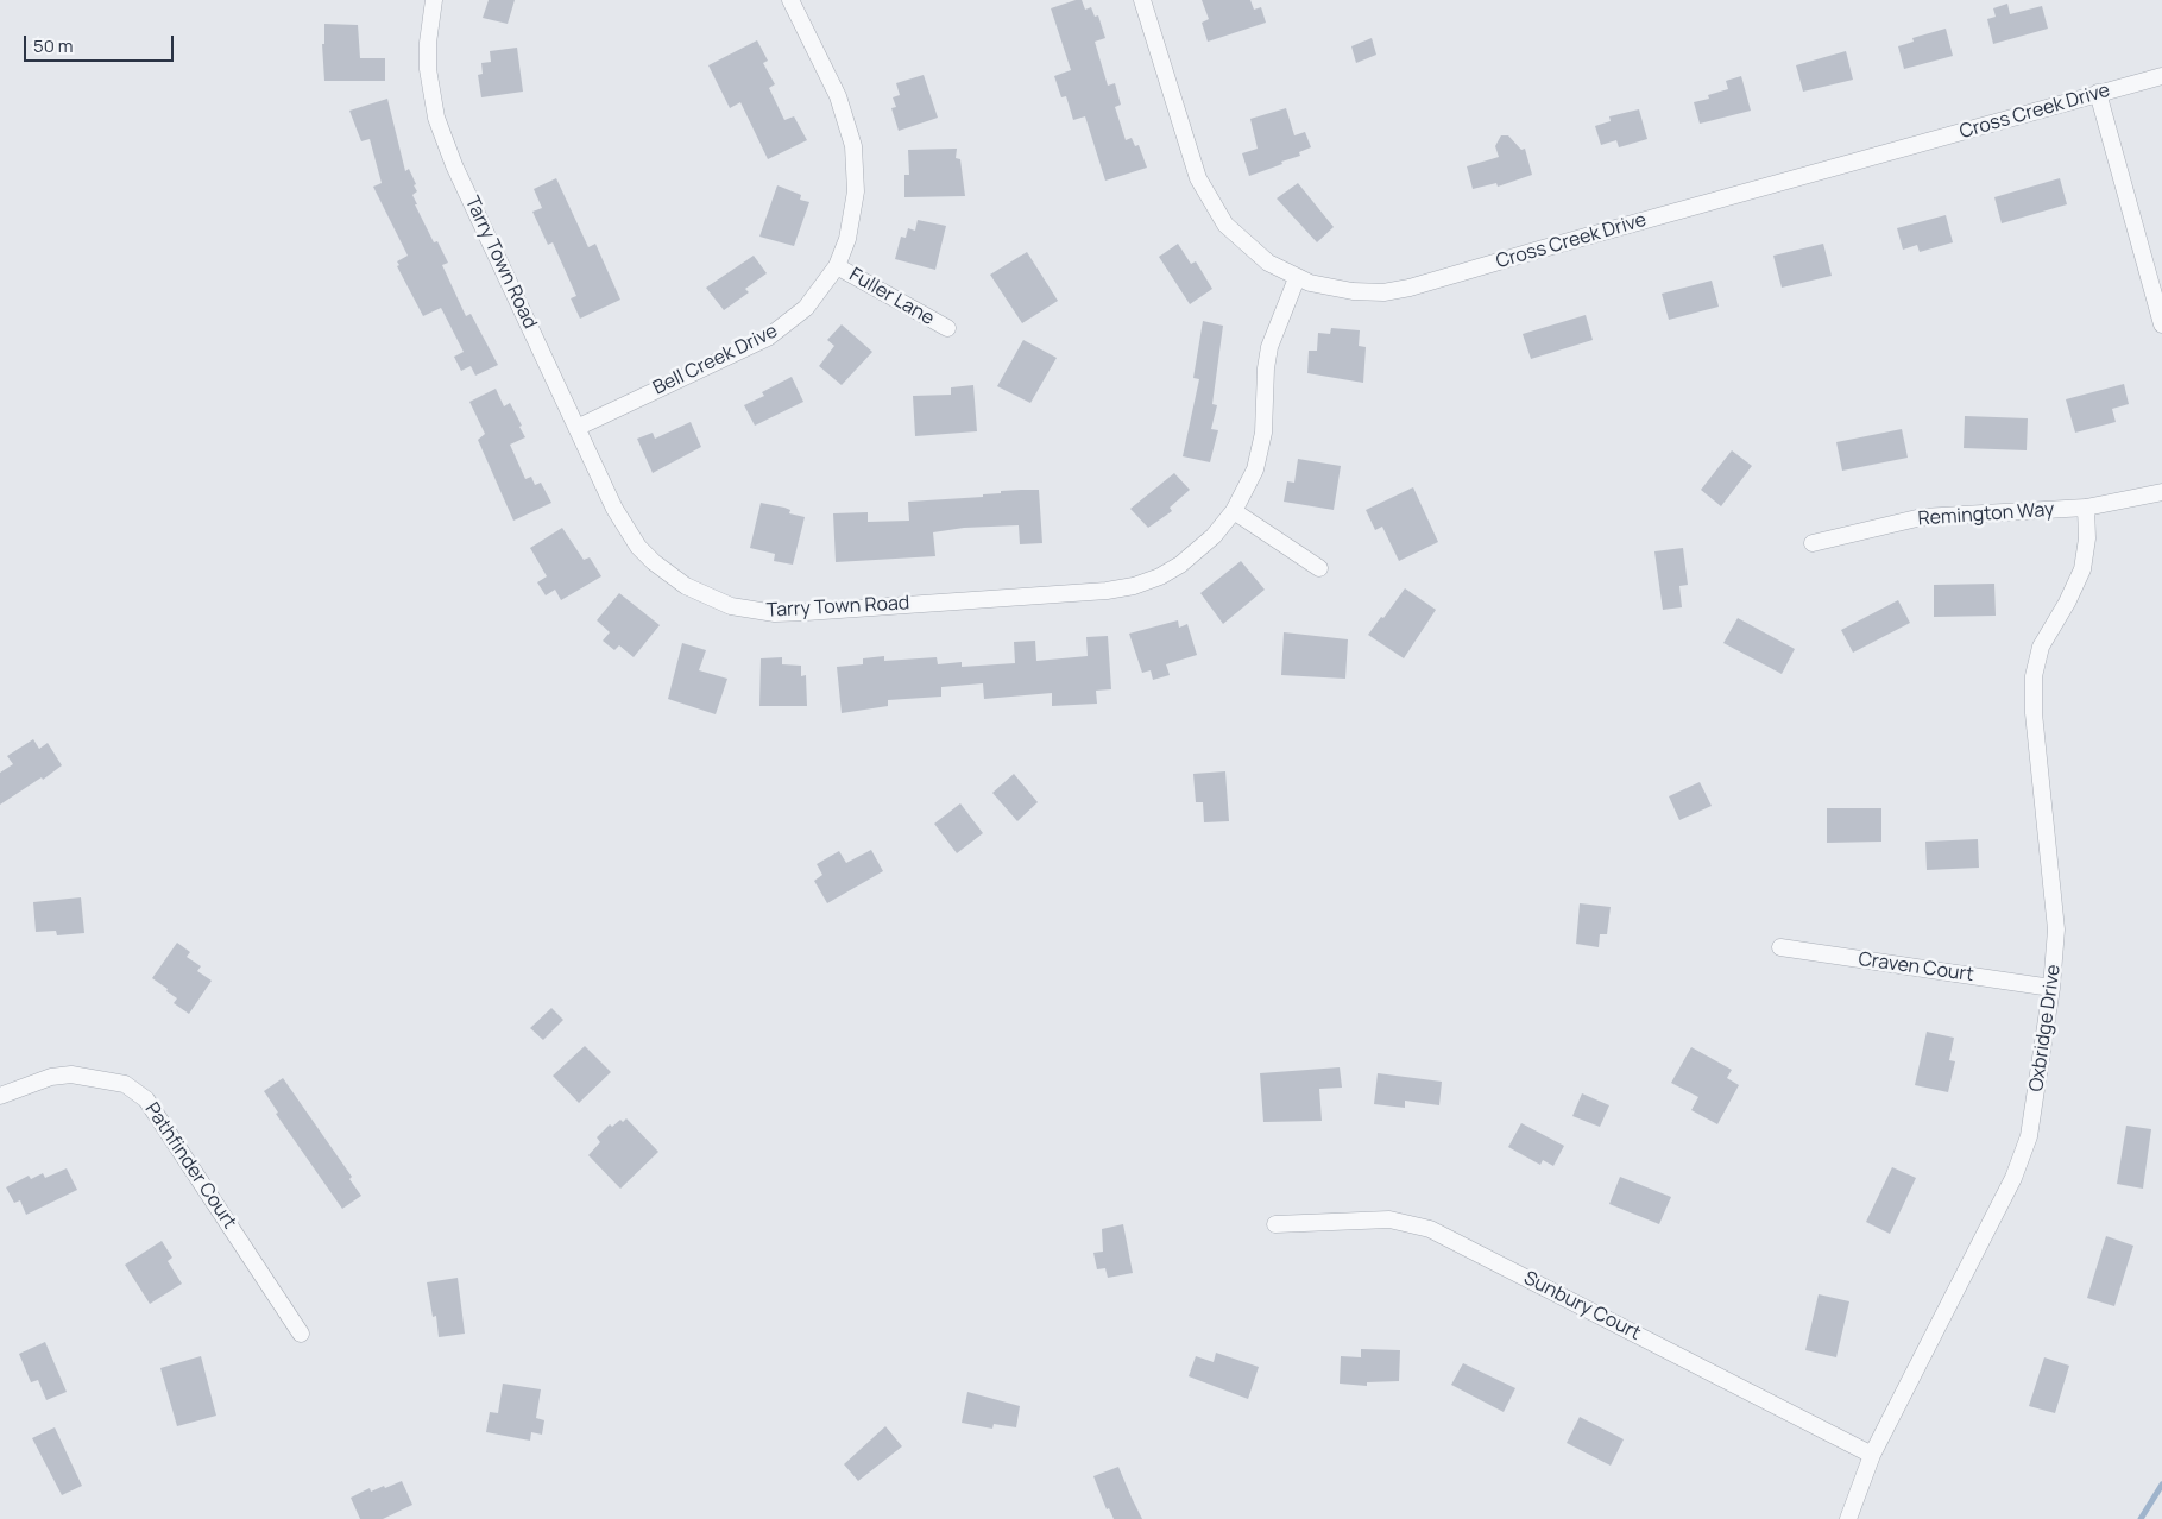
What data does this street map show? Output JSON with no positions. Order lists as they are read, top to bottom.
{
  "streets": {
    "street": [
      "Cross Creek Drive",
      "Tarry Town Road",
      "Fuller Lane",
      "Bell Creek Drive",
      "Remington Way",
      "Craven Court",
      "Oxbridge Drive",
      "Pathfinder Court",
      "Sunbury Court"
    ]
  },
  "crossings": [
    ["Cross Creek Drive", "Tarry Town Road"],
    ["Tarry Town Road", "Bell Creek Drive"],
    ["Fuller Lane", "Bell Creek Drive"],
    ["Remington Way", "Oxbridge Drive"],
    ["Craven Court", "Oxbridge Drive"],
    ["Oxbridge Drive", "Sunbury Court"]
  ],
  "scale_bar": "50 m"
}
